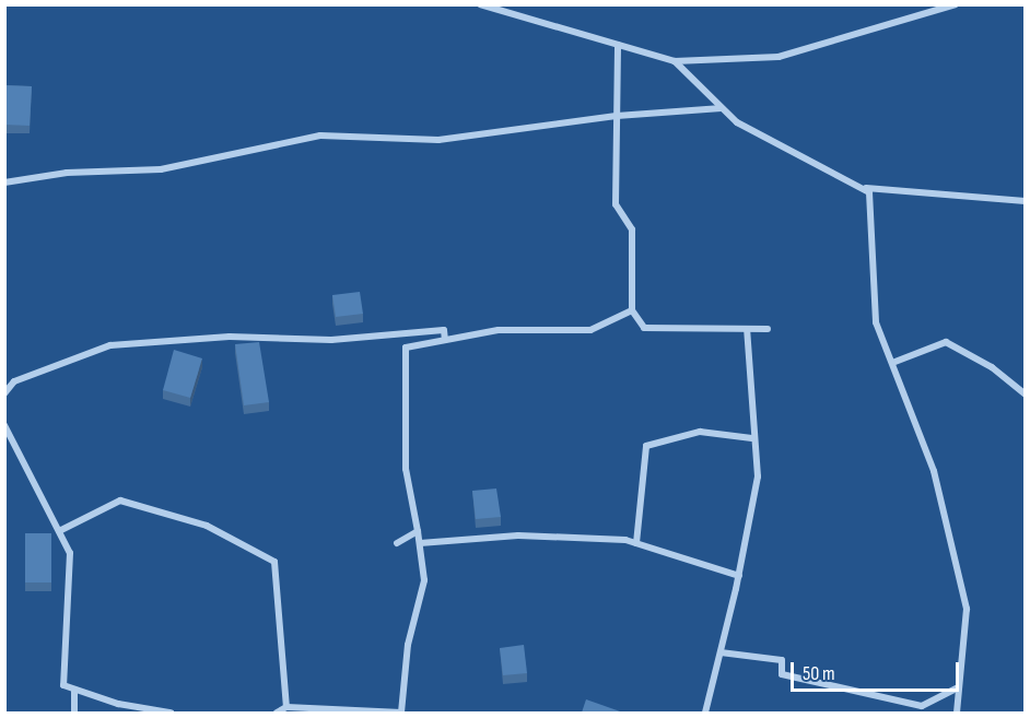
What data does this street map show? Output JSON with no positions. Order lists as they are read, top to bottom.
{
  "scale_bar": "50 m"
}
